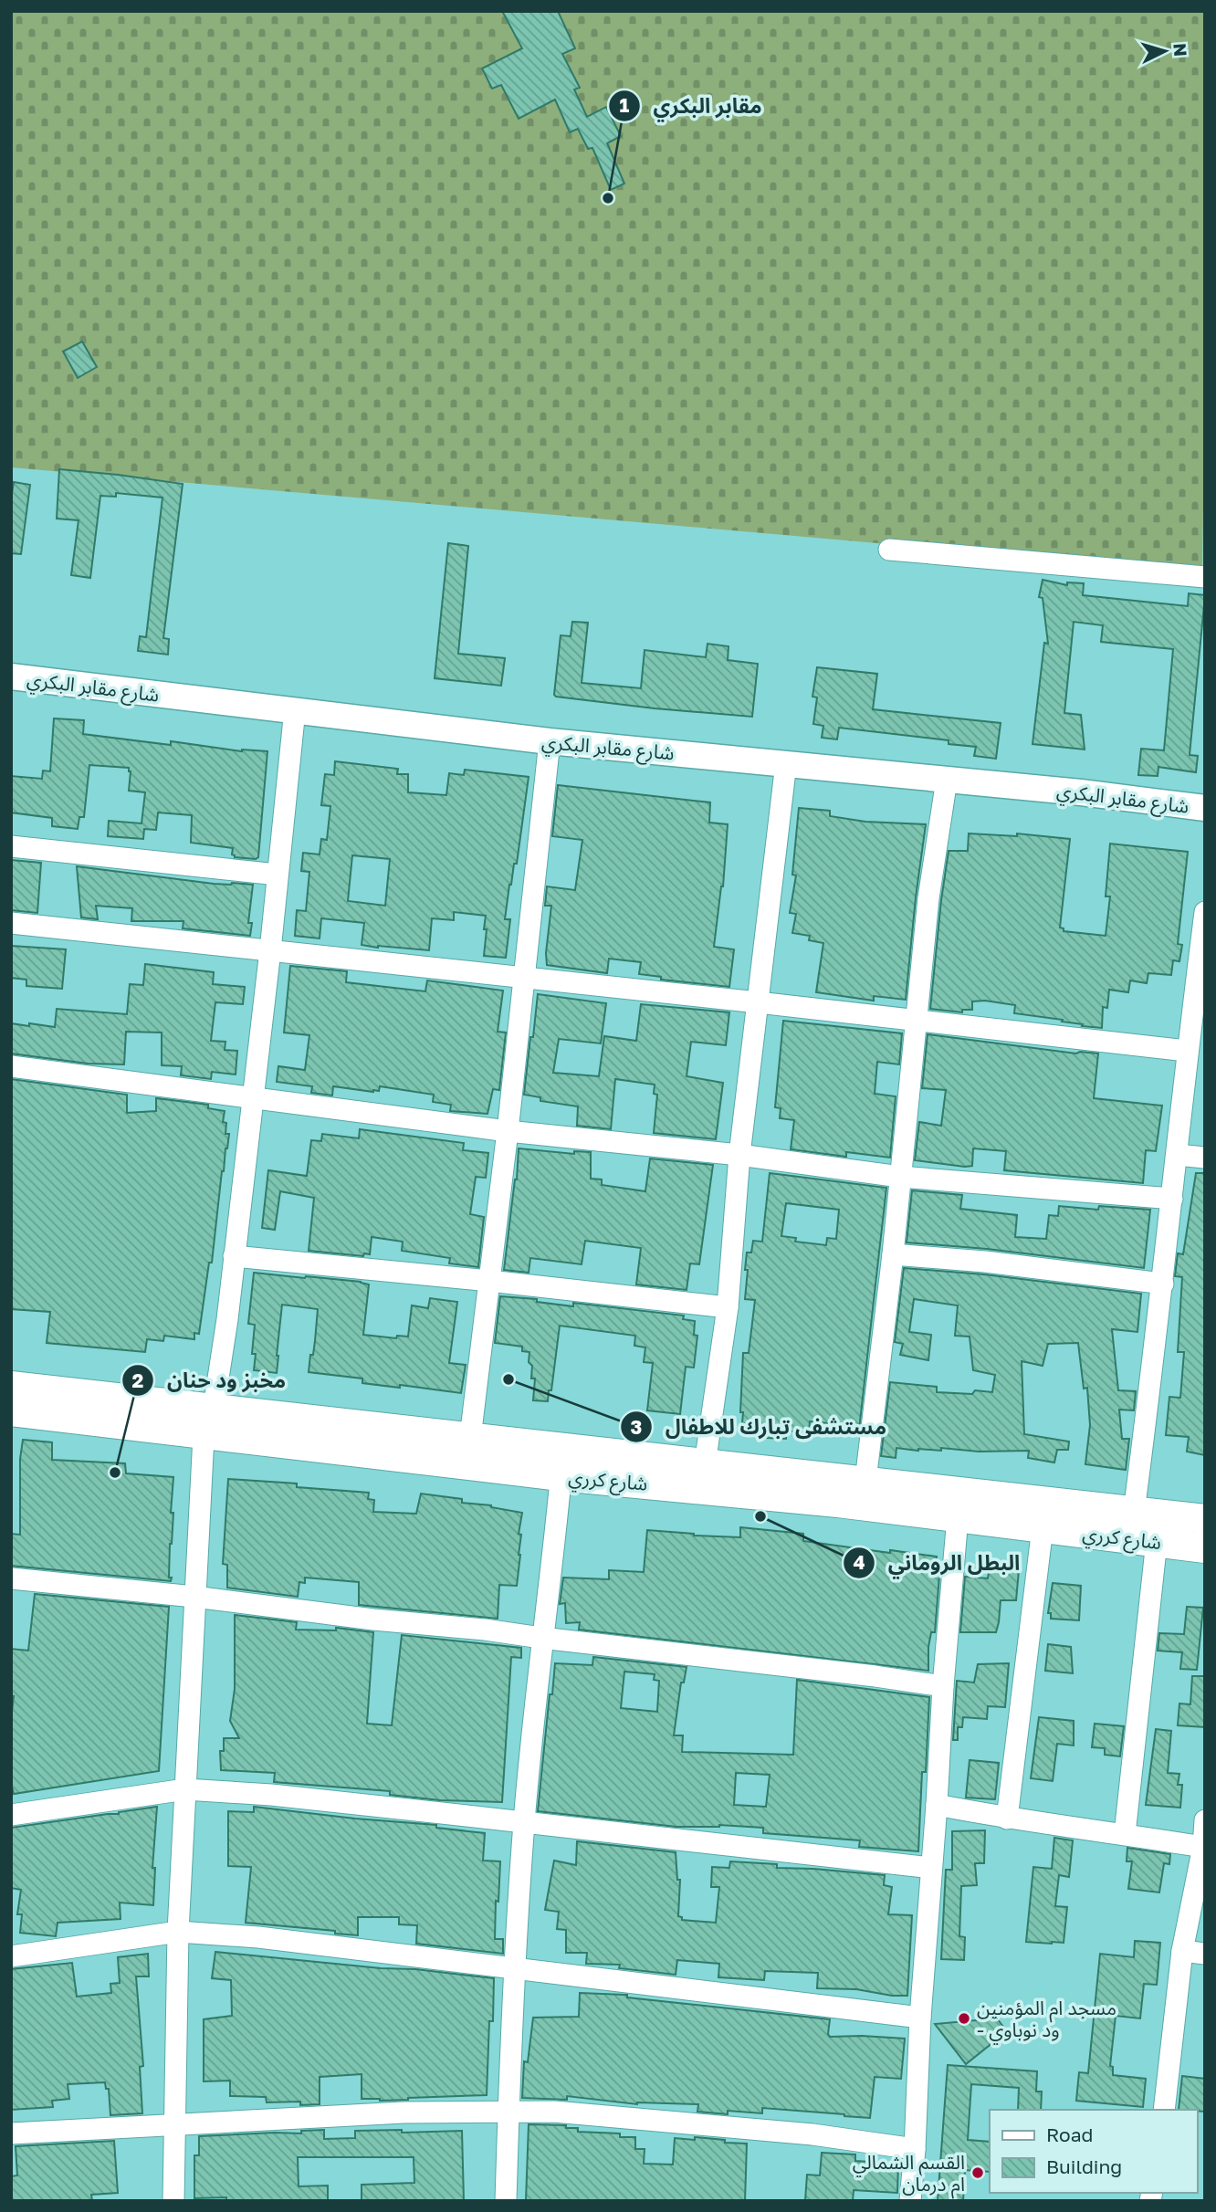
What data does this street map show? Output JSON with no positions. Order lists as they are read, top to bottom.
{
  "streets": {
    "main road": ["شارع كرري"],
    "street": ["شارع مقابر البكري"]
  },
  "places": [
    "مقابر البكري",
    "مستشفى تبارك للاطفال",
    "مخبز ود حنان",
    "البطل الروماني",
    "مسجد ام المؤمنين - ود نوباوي",
    "القسم الشمالي ام درمان"
  ],
  "legend": ["Road", "Building"],
  "north": "right"
}
